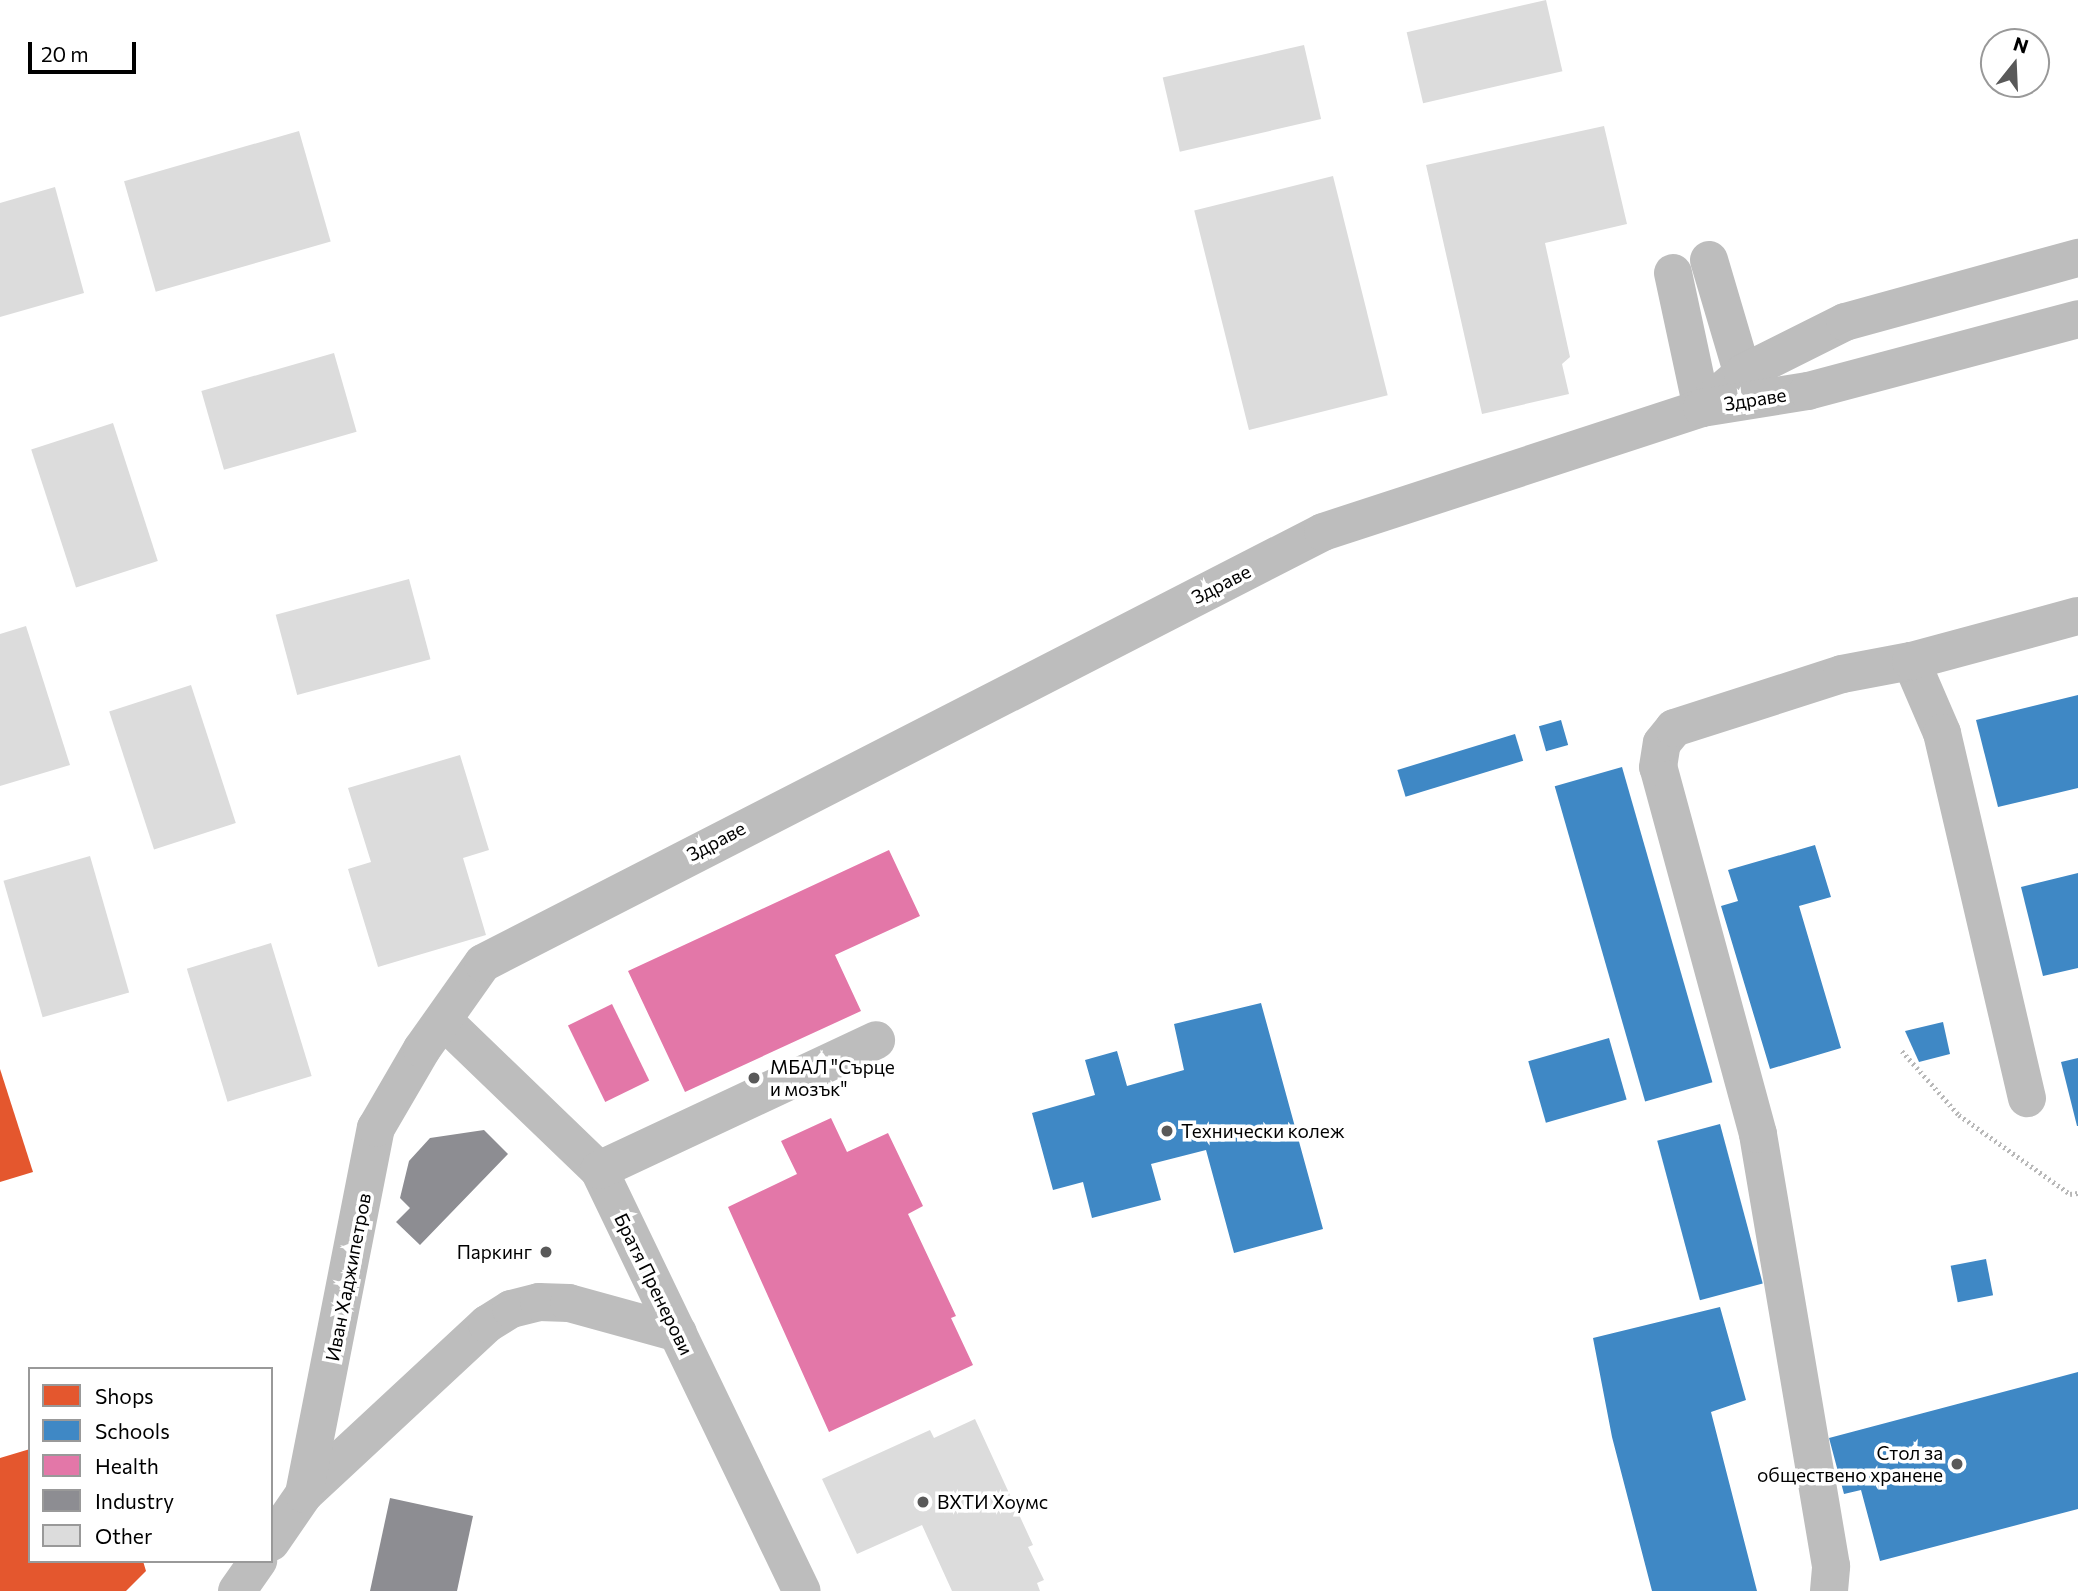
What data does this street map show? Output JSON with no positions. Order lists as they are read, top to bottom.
{
  "streets": {
    "street": ["Здраве", "Иван Хаджипетров", "Братя Пренерови"]
  },
  "crossings": [
    ["Здраве", "Иван Хаджипетров"],
    ["Здраве", "Братя Пренерови"],
    ["Иван Хаджипетров", "Братя Пренерови"]
  ],
  "places": [
    "МБАЛ \"Сърце и мозък\"",
    "Технически колеж",
    "Паркинг",
    "Стол за обществено хранене",
    "ВХТИ Хоумс"
  ],
  "legend": [
    "Shops",
    "Schools",
    "Health",
    "Industry",
    "Other"
  ],
  "scale_bar": "20 m",
  "north": "top"
}
